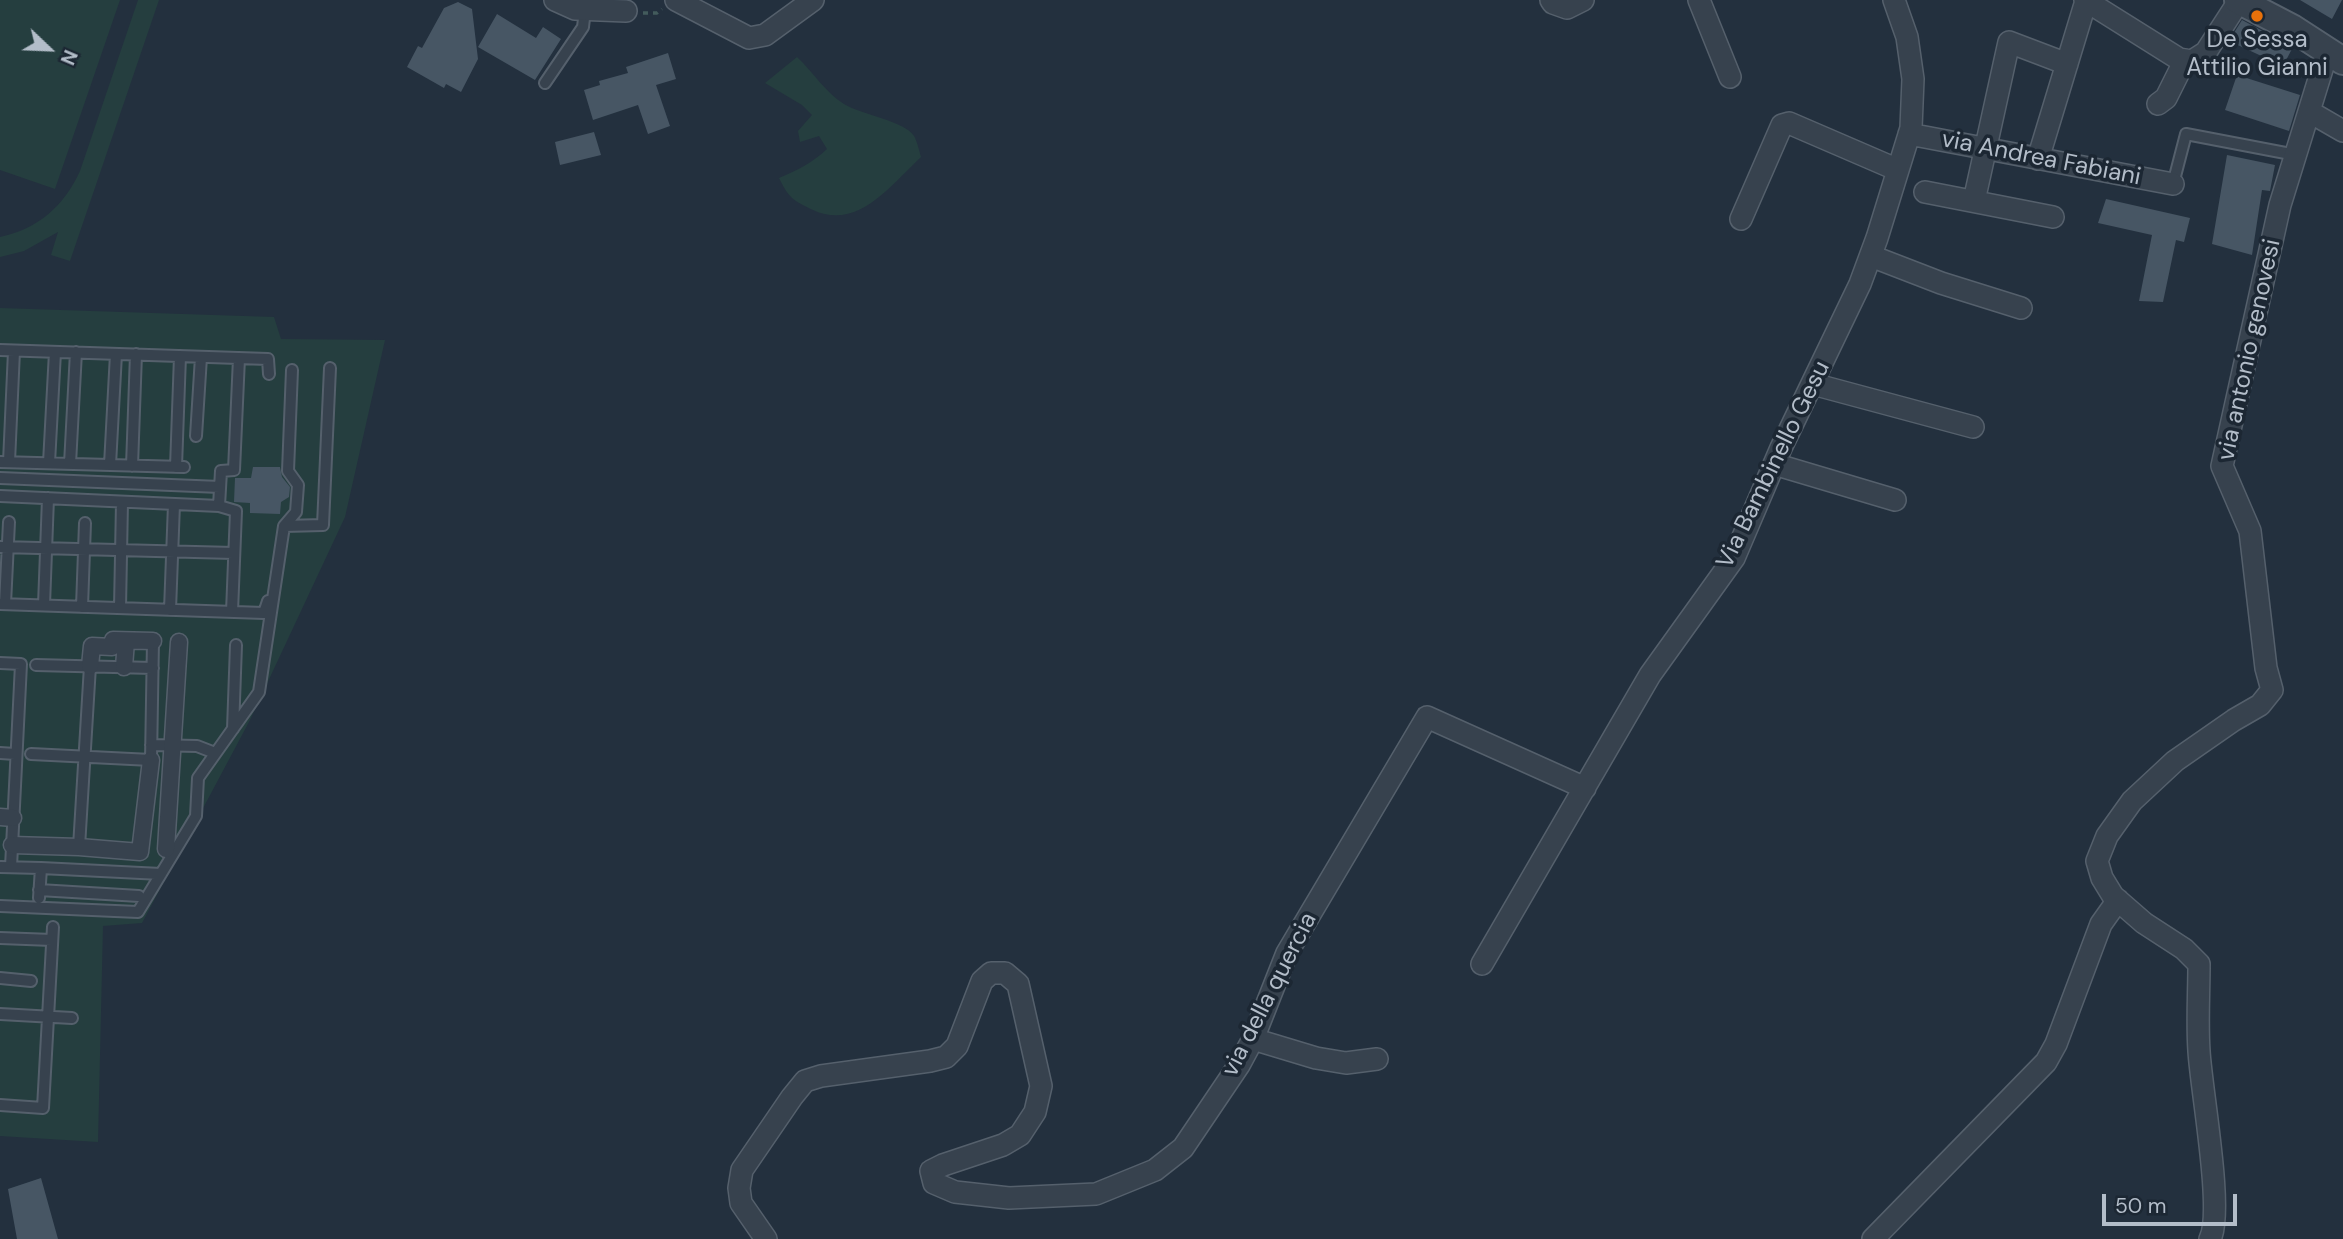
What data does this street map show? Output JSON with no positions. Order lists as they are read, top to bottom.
{
  "streets": {
    "street": [
      "via Andrea Fabiani",
      "via antonio genovesi",
      "Via Bambinello Gesu",
      "via della quercia"
    ]
  },
  "crossings": [
    ["via Andrea Fabiani", "Via Bambinello Gesu"],
    ["Via Bambinello Gesu", "via della quercia"]
  ],
  "places": ["De Sessa Attilio Gianni"],
  "scale_bar": "50 m",
  "north": "bottom right"
}
